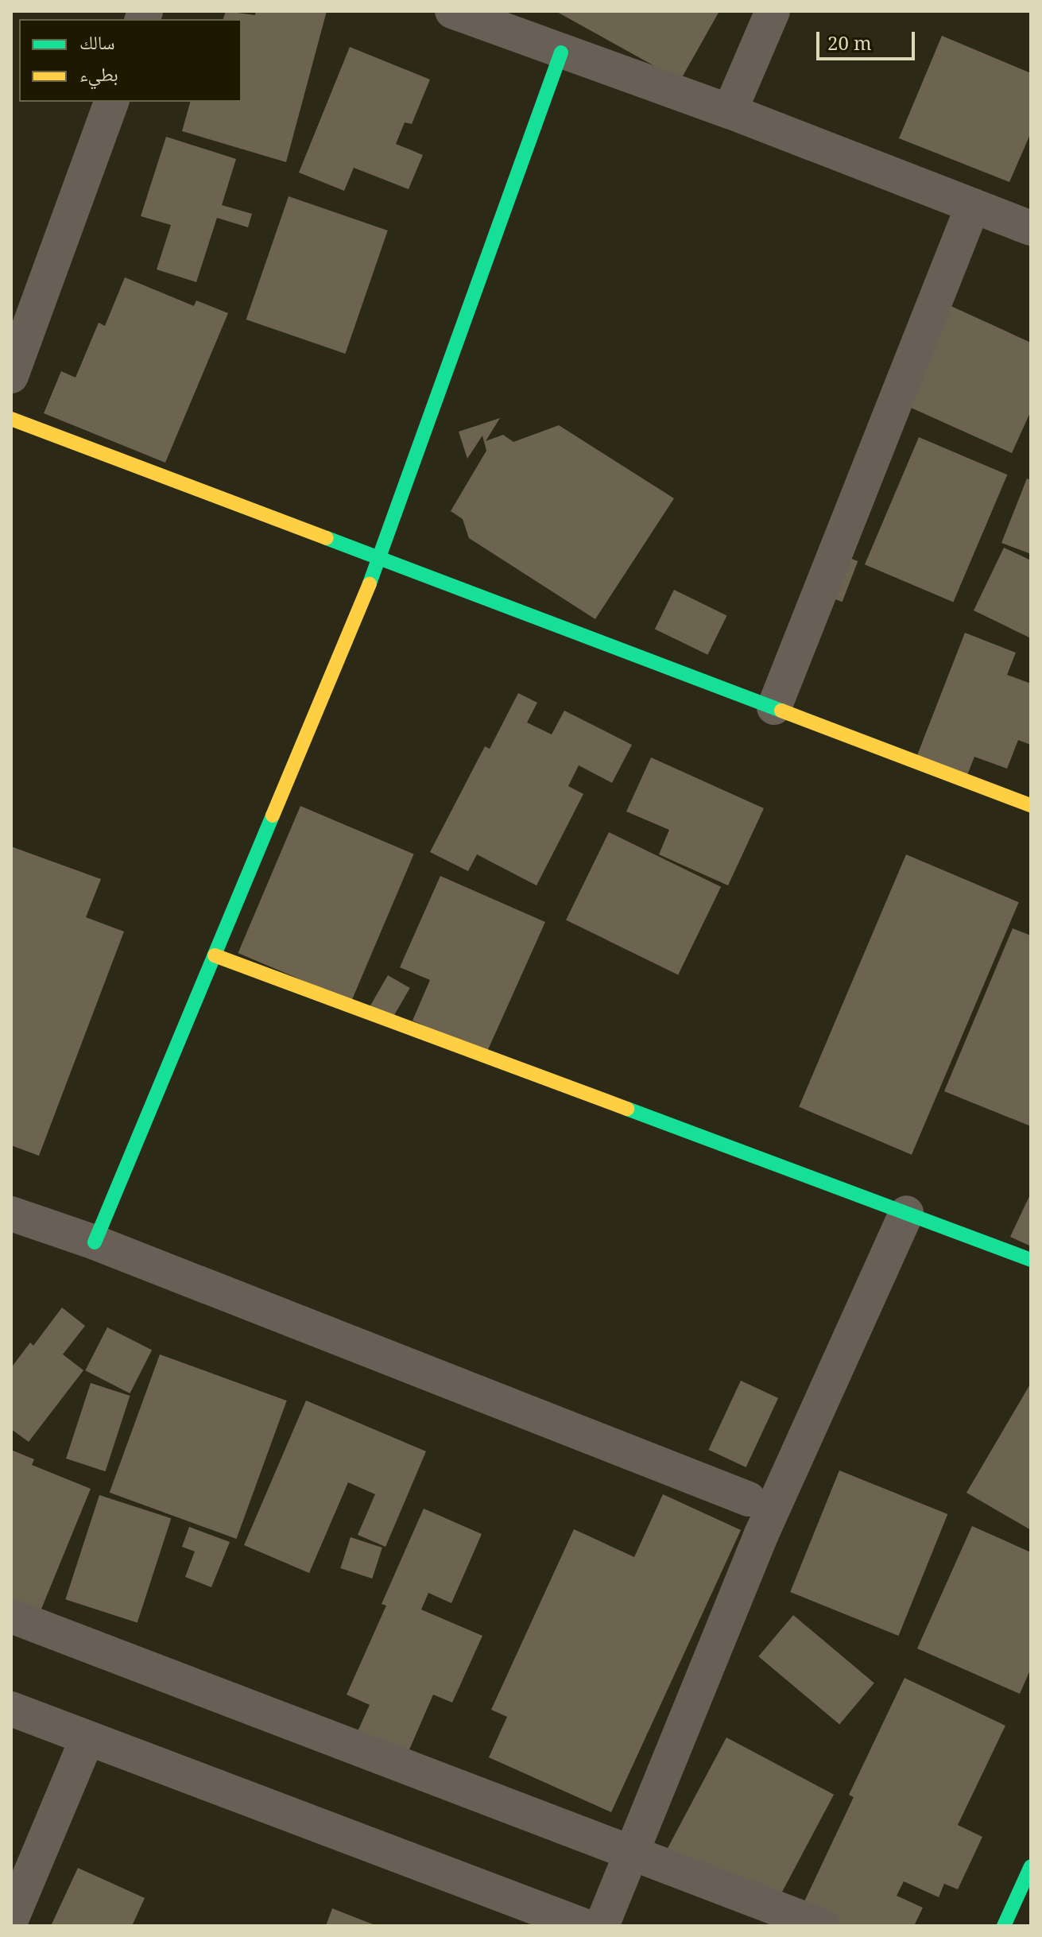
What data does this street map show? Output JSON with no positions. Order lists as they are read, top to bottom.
{
  "legend": ["سالك", "بطيء"],
  "scale_bar": "20 m"
}
